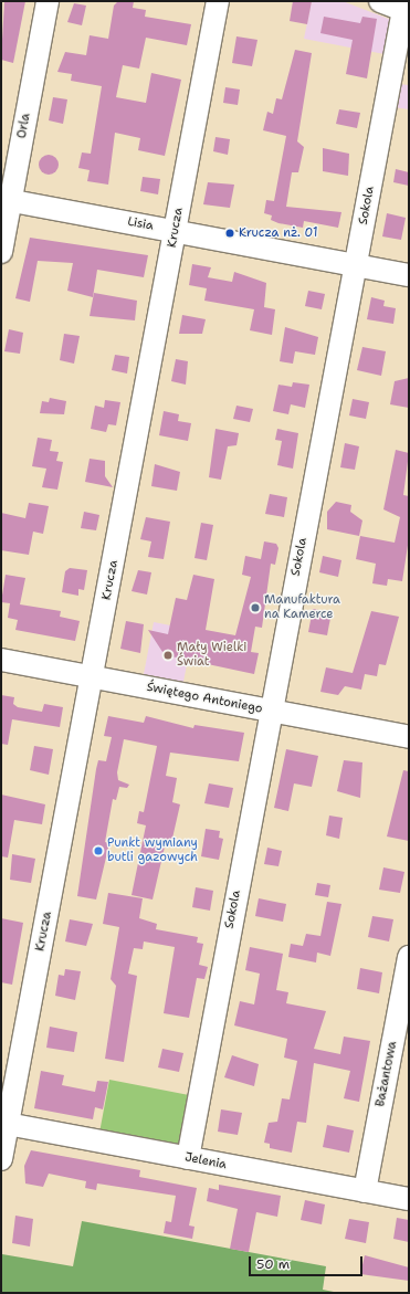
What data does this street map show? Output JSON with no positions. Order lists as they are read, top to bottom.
{
  "streets": {
    "street": [
      "Orla",
      "Sokola",
      "Lisia",
      "Krucza",
      "Świętego Antoniego",
      "Bażantowa",
      "Jelenia"
    ]
  },
  "crossings": [
    ["Orla", "Lisia"],
    ["Sokola", "Lisia"],
    ["Sokola", "Świętego Antoniego"],
    ["Sokola", "Jelenia"],
    ["Lisia", "Krucza"],
    ["Krucza", "Świętego Antoniego"],
    ["Krucza", "Jelenia"],
    ["Bażantowa", "Jelenia"]
  ],
  "places": [
    "Krucza nż. 01",
    "Manufaktura na Kamerce",
    "Mały Wielki Świat",
    "Punkt wymiany butli gazowych"
  ],
  "scale_bar": "50 m"
}
